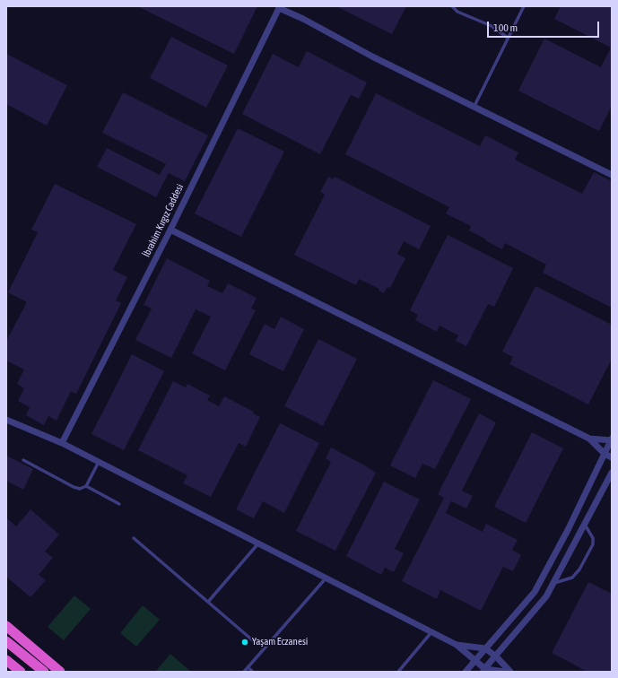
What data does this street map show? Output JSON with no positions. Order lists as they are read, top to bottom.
{
  "streets": {
    "street": ["İbrahim Kırgız Caddesi"]
  },
  "places": ["Yaşam Eczanesi"],
  "scale_bar": "100 m"
}
